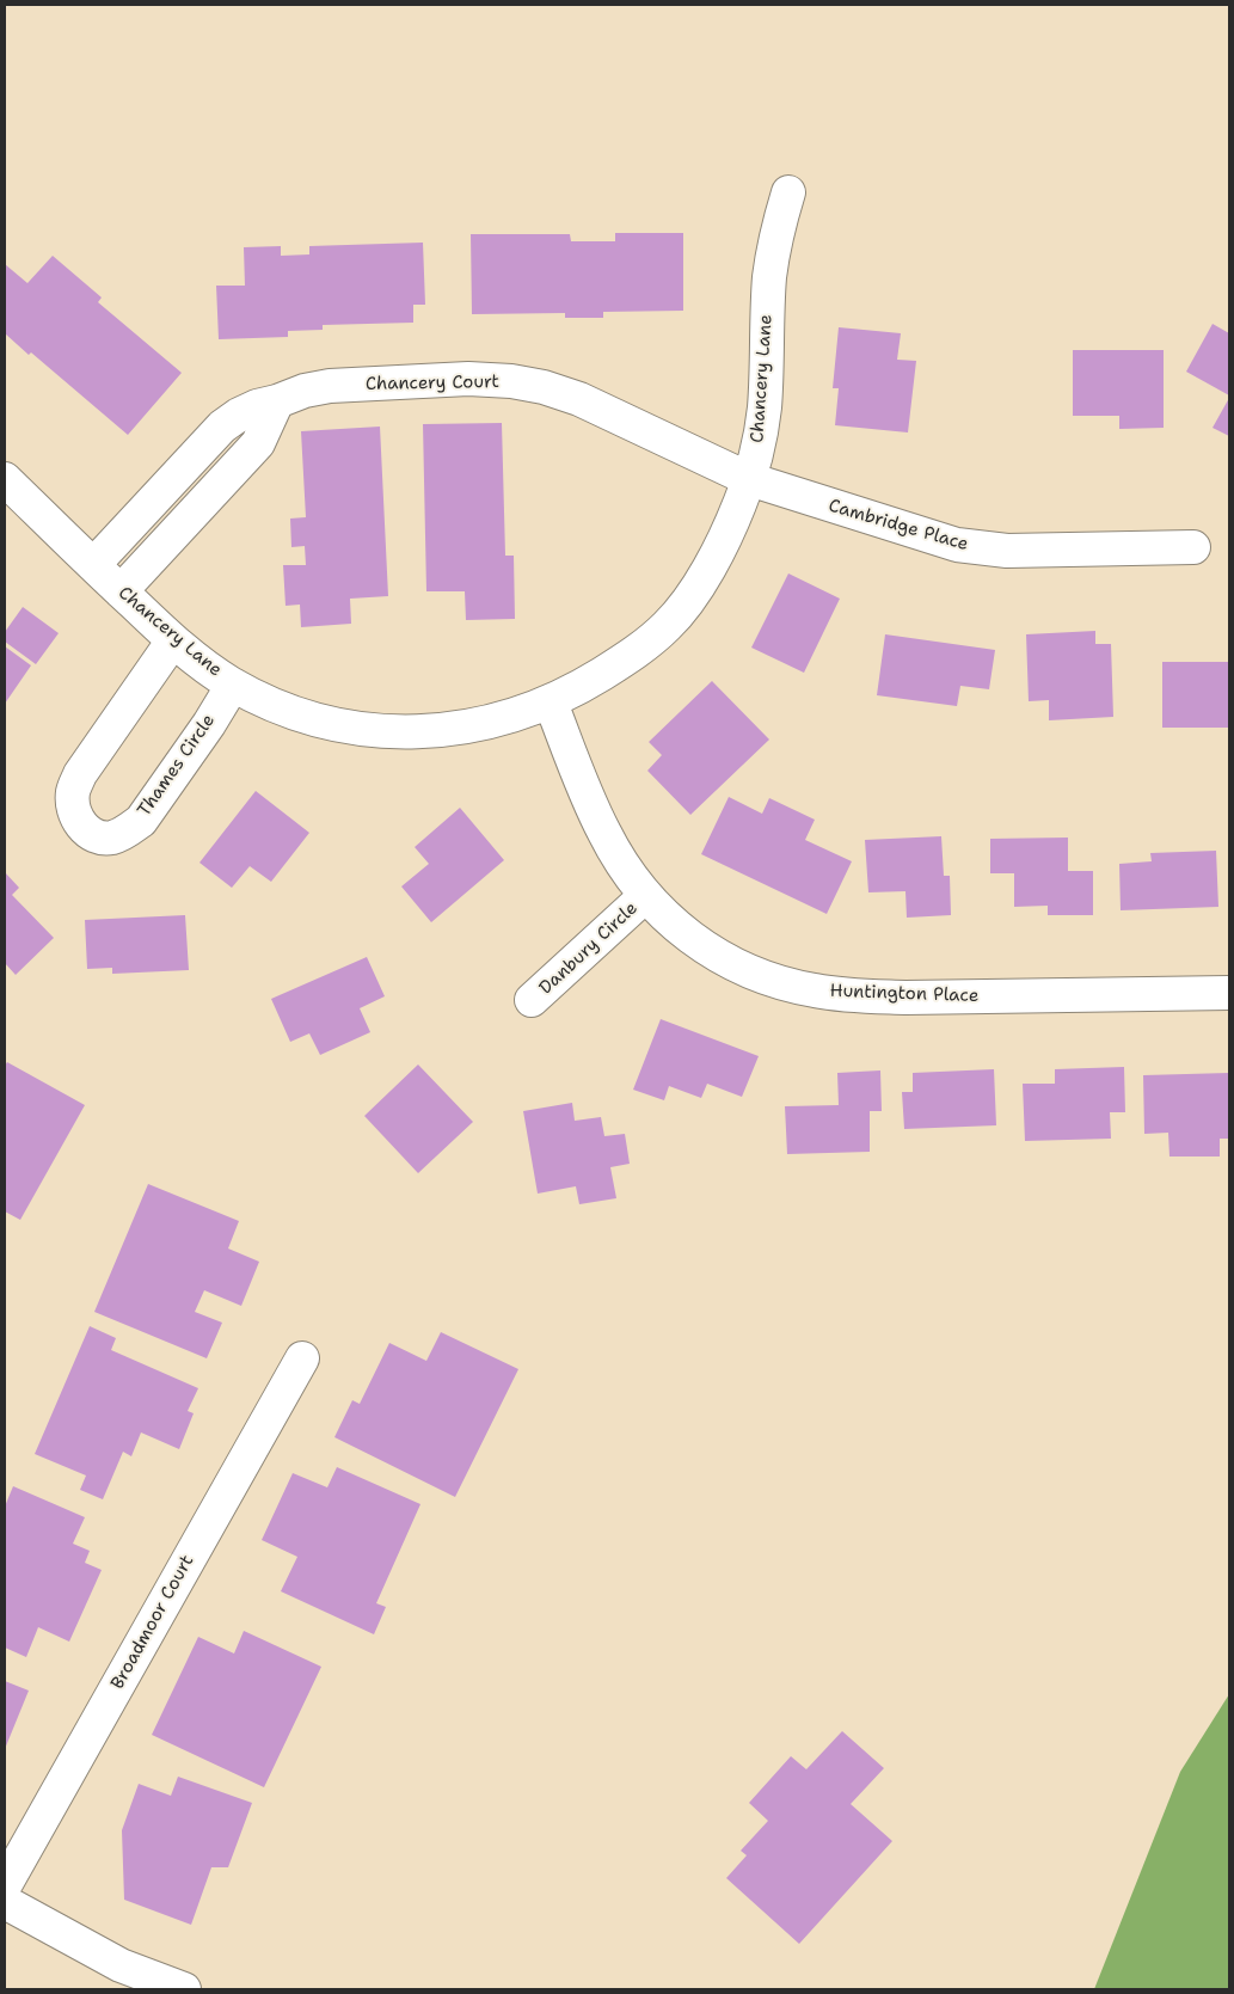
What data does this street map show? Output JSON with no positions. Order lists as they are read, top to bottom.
{
  "streets": {
    "street": [
      "Chancery Lane",
      "Chancery Court",
      "Cambridge Place",
      "Thames Circle",
      "Danbury Circle",
      "Huntington Place",
      "Broadmoor Court"
    ]
  },
  "crossings": [
    ["Chancery Lane", "Chancery Court"],
    ["Chancery Lane", "Cambridge Place"],
    ["Chancery Lane", "Thames Circle"],
    ["Chancery Lane", "Huntington Place"],
    ["Chancery Court", "Cambridge Place"],
    ["Danbury Circle", "Huntington Place"]
  ]
}
